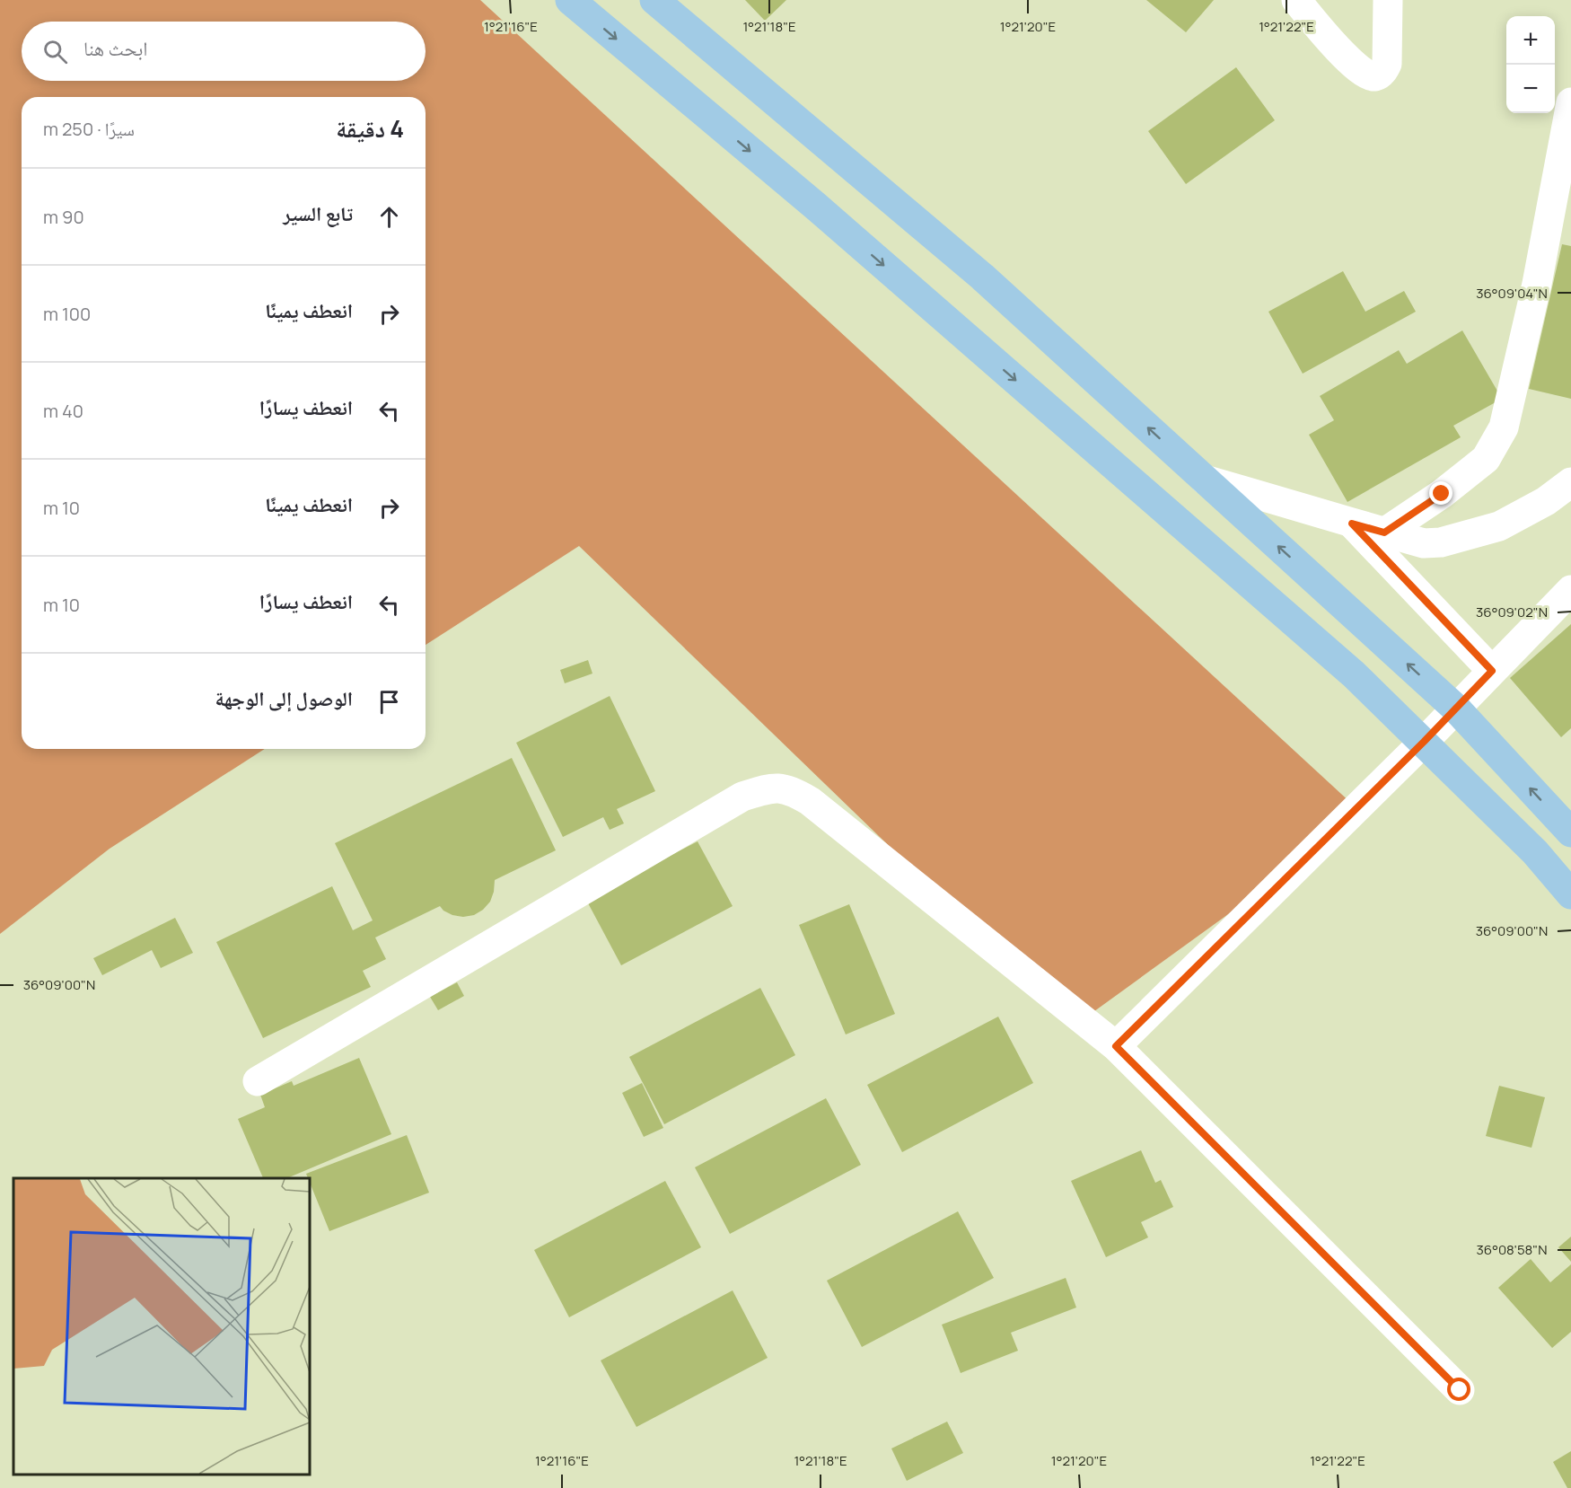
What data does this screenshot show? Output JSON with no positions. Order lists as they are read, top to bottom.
{
  "page": {
    "map_buttons": ["+", "−"],
    "search": "ابحث هنا",
    "heading": ["4 دقيقة", "سيرًا · 250 m"],
    "list": [
      ["تابع السير", "90 m"],
      ["انعطف يمينًا", "100 m"],
      ["انعطف يسارًا", "40 m"],
      ["انعطف يمينًا", "10 m"],
      ["انعطف يسارًا", "10 m"],
      "الوصول إلى الوجهة"
    ]
  },
  "coordinates": [
    "1°21'16\"E",
    "1°21'18\"E",
    "1°21'20\"E",
    "1°21'22\"E",
    "36°09'04\"N",
    "36°09'02\"N",
    "36°09'00\"N",
    "36°08'58\"N"
  ]
}
